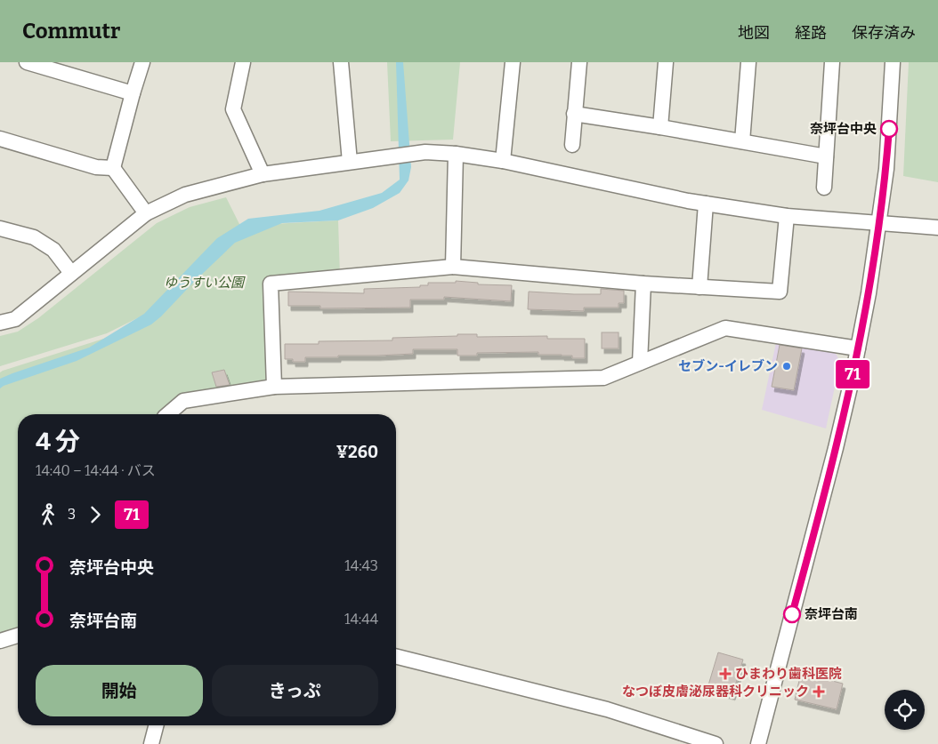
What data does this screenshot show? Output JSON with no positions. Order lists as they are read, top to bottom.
{
  "parks": ["ゆうすい公園"],
  "places": {
    "other": ["奈坪台中央", "セブン-イレブン", "奈坪台南"],
    "health": ["ひまわり歯科医院", "なつぼ皮膚泌尿器科クリニック"]
  },
  "lines": ["bus line 71"],
  "page": {
    "header": "Commutr",
    "nav": ["地図", "経路", "保存済み"],
    "on_map": "71",
    "heading": ["4 分", "14:40 – 14:44 · バス", "¥260"],
    "legs": ["3", "71"],
    "list": [
      {
        "name": "奈坪台中央",
        "value": "14:43"
      },
      {
        "name": "奈坪台南",
        "value": "14:44"
      }
    ],
    "buttons": ["開始", "きっぷ"]
  }
}
